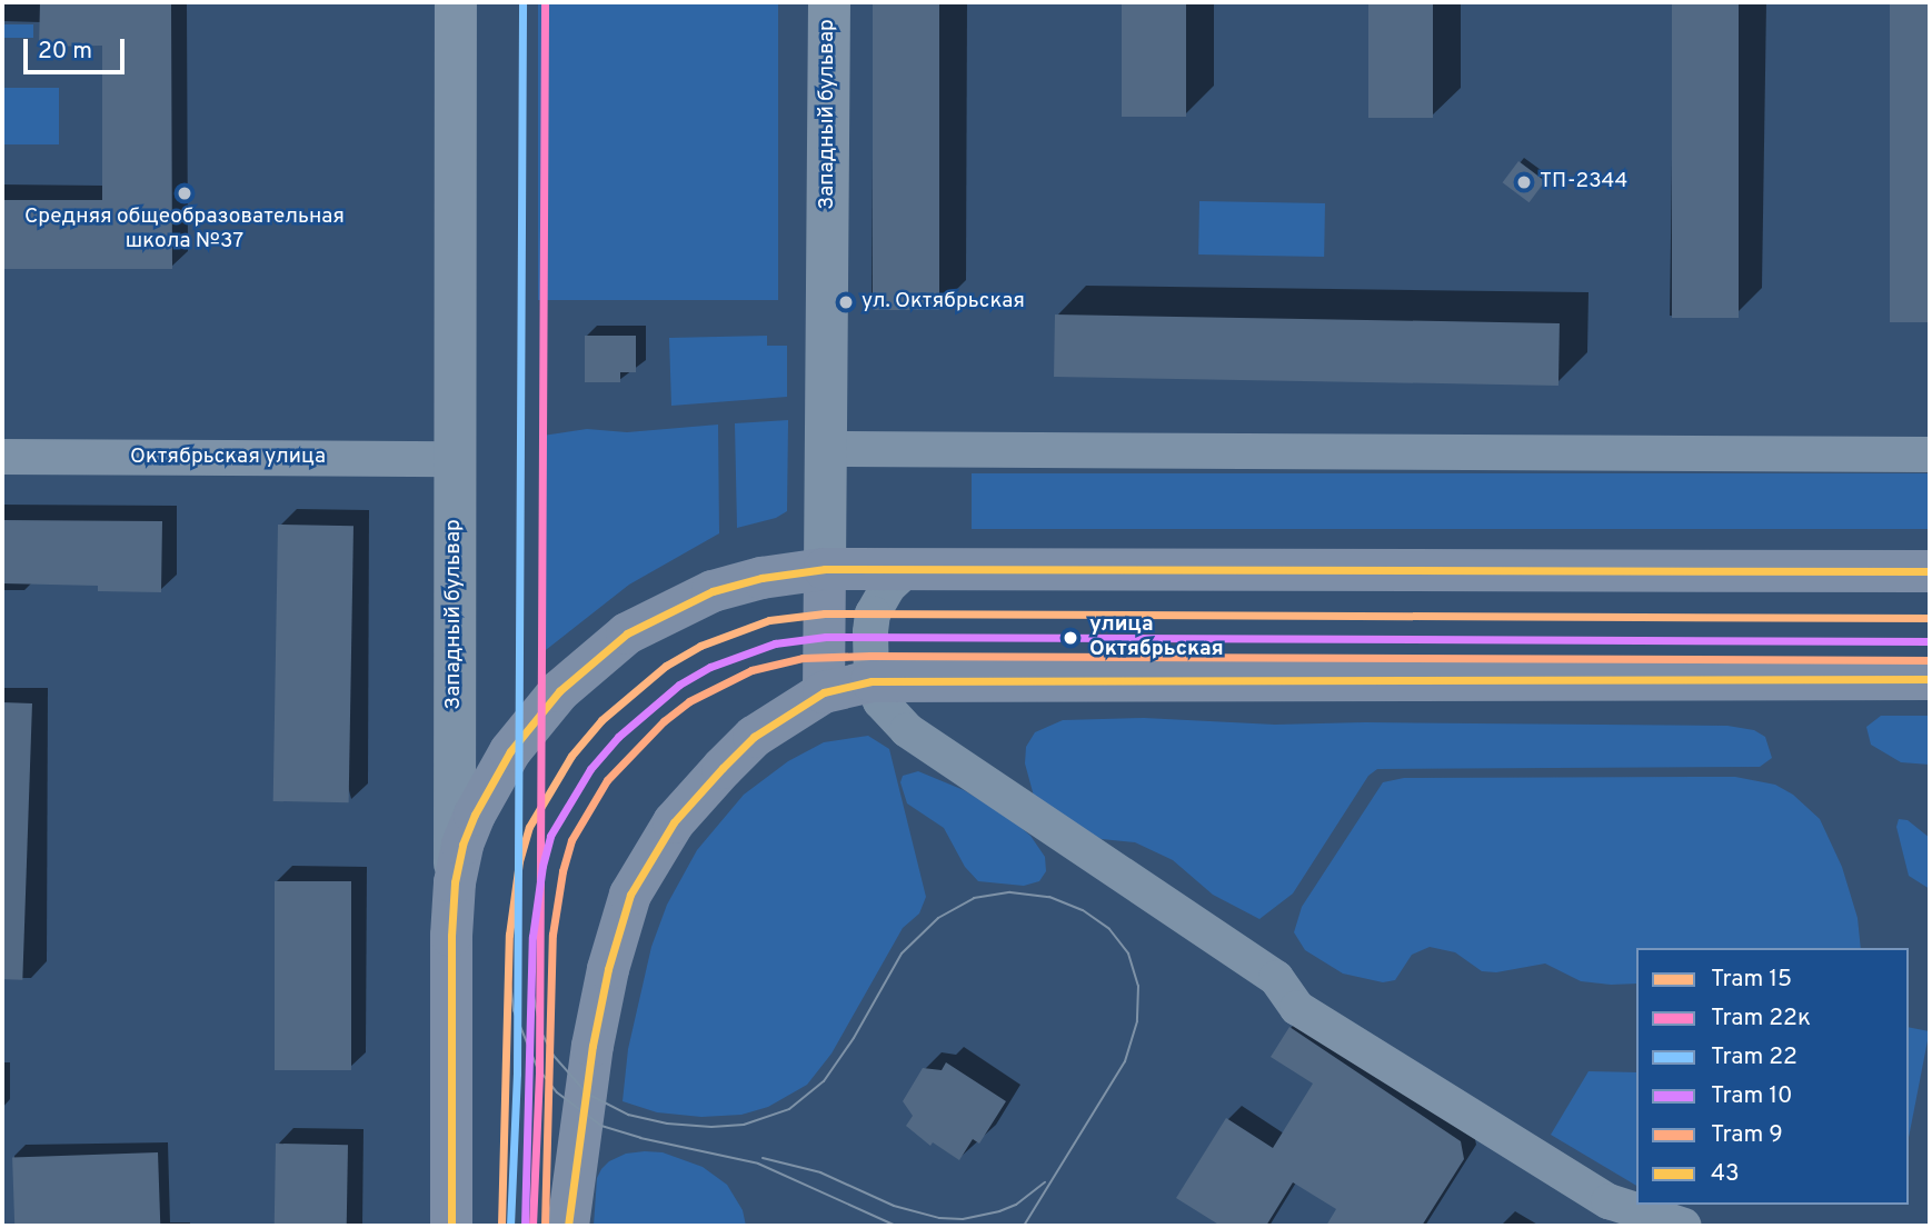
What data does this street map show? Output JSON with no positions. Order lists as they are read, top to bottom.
{
  "streets": {
    "main road": ["Западный бульвар"],
    "street": ["Октябрьская улица"]
  },
  "crossings": [
    ["Западный бульвар", "Октябрьская улица"]
  ],
  "places": [
    "ТП-2344",
    "Средняя общеобразовательная школа №37",
    "ул. Октябрьская",
    "улица Октябрьская"
  ],
  "lines": [
    "tram line 22к",
    "tram line 22",
    "transit line 43",
    "tram line 15",
    "tram line 10",
    "tram line 9"
  ],
  "legend": [
    "Tram 15",
    "Tram 22к",
    "Tram 22",
    "Tram 10",
    "Tram 9",
    "43"
  ],
  "scale_bar": "20 m"
}
